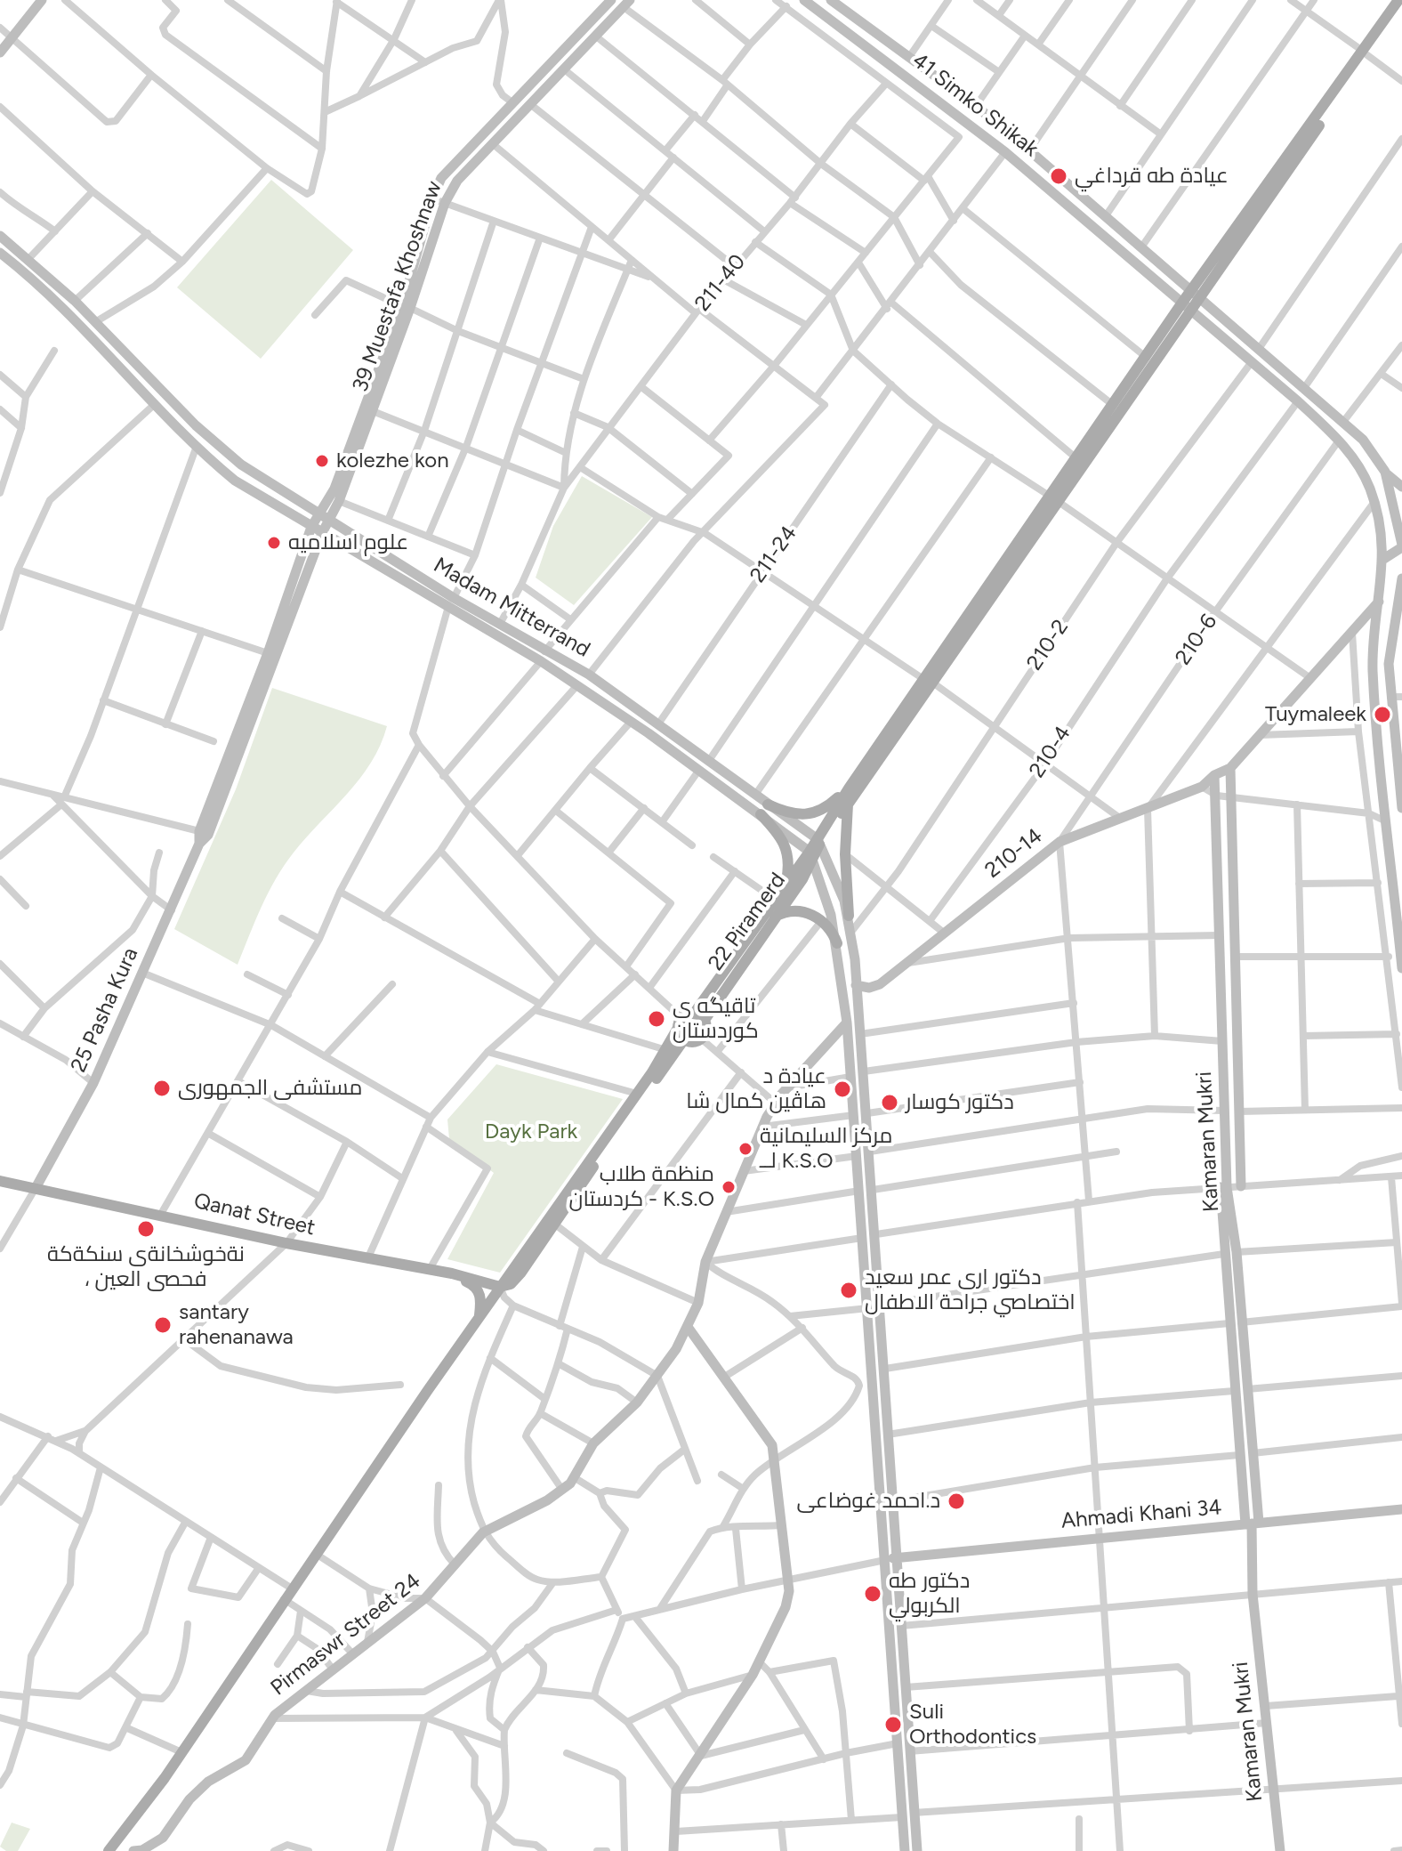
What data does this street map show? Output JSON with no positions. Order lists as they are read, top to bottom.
{
  "streets": {
    "main road": [
      "41 Simko Shikak",
      "39 Muestafa Khoshnaw",
      "Madam Mitterrand",
      "210-14",
      "22 Piramerd",
      "25 Pasha Kura",
      "Kamaran Mukri",
      "Qanat Street",
      "Ahmadi Khani 34",
      "Pirmaswr Street 24"
    ],
    "street": [
      "211-40",
      "211-24",
      "210-6",
      "210-2",
      "210-4"
    ]
  },
  "crossings": [
    ["41 Simko Shikak", "210-6"],
    ["41 Simko Shikak", "210-2"],
    ["41 Simko Shikak", "210-4"],
    ["39 Muestafa Khoshnaw", "Madam Mitterrand"],
    ["39 Muestafa Khoshnaw", "25 Pasha Kura"],
    ["211-24", "Madam Mitterrand"],
    ["Madam Mitterrand", "22 Piramerd"],
    ["Madam Mitterrand", "25 Pasha Kura"],
    ["210-6", "210-14"],
    ["210-14", "Kamaran Mukri"],
    ["25 Pasha Kura", "Qanat Street"],
    ["Kamaran Mukri", "Ahmadi Khani 34"]
  ],
  "parks": ["Dayk Park"],
  "places": [
    "عيادة طه قرداغي",
    "kolezhe kon",
    "علوم اسلاميه",
    "Tuymaleek",
    "تاقيگه ى كوردستان",
    "مستشفى الجمهورى",
    "عيادة د هاڤین کمال شا",
    "دكتور كوسار",
    "مرکز السلیمانیة لــ K.S.O",
    "منظمة طلاب كردستان - K.S.O",
    "نةخوشخانةى سنكةكة ، فحصى العين",
    "دكتور اري عمر سعيد اختصاصي جراحة الاطفال",
    "santary rahenanawa",
    "د.احمد غوضاعی",
    "دكتور طه الكربولي",
    "Suli Orthodontics"
  ]
}
